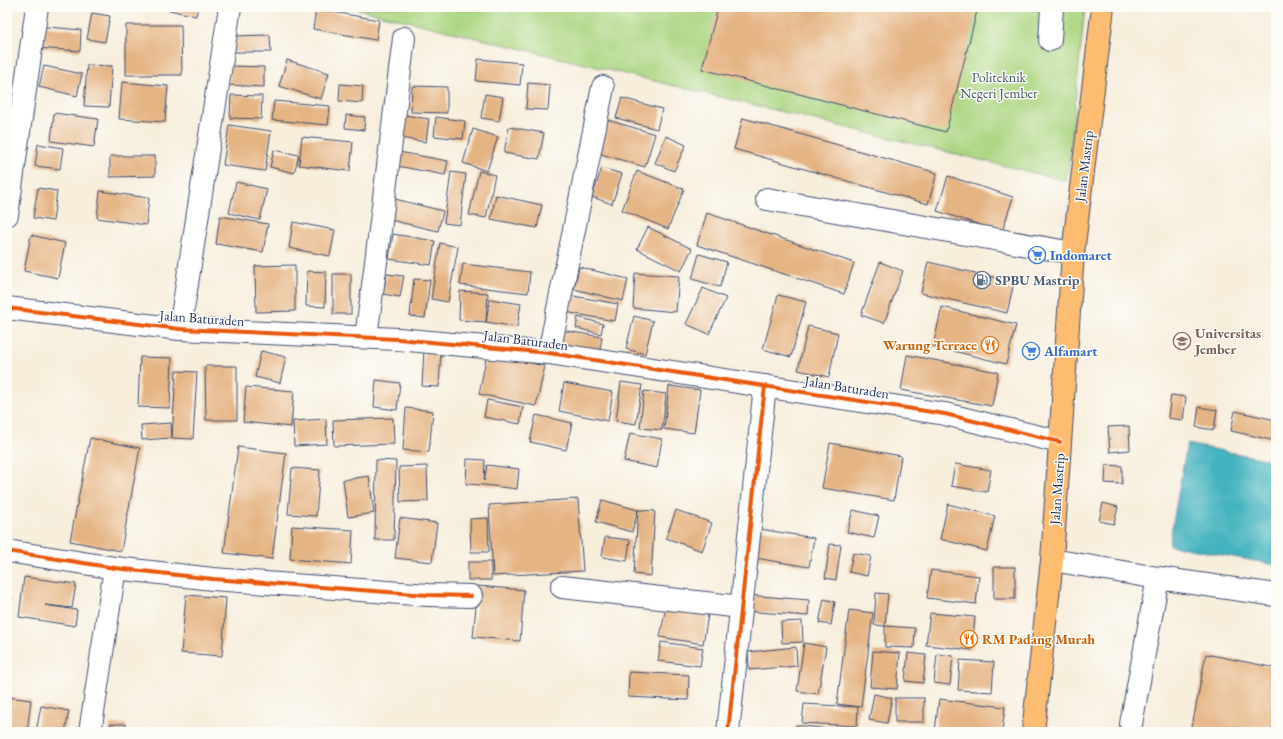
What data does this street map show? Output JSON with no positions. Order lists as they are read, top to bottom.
{
  "streets": {
    "main road": ["Jalan Mastrip"],
    "street": ["Jalan Baturaden"]
  },
  "crossings": [
    ["Jalan Mastrip", "Jalan Baturaden"]
  ],
  "parks": ["Politeknik Negeri Jember"],
  "places": {
    "supermarket": ["Indomaret", "Alfamart"],
    "fuel station": ["SPBU Mastrip"],
    "school or university": ["Universitas Jember"],
    "restaurant": ["Warung Terrace", "RM Padang Murah"]
  }
}
